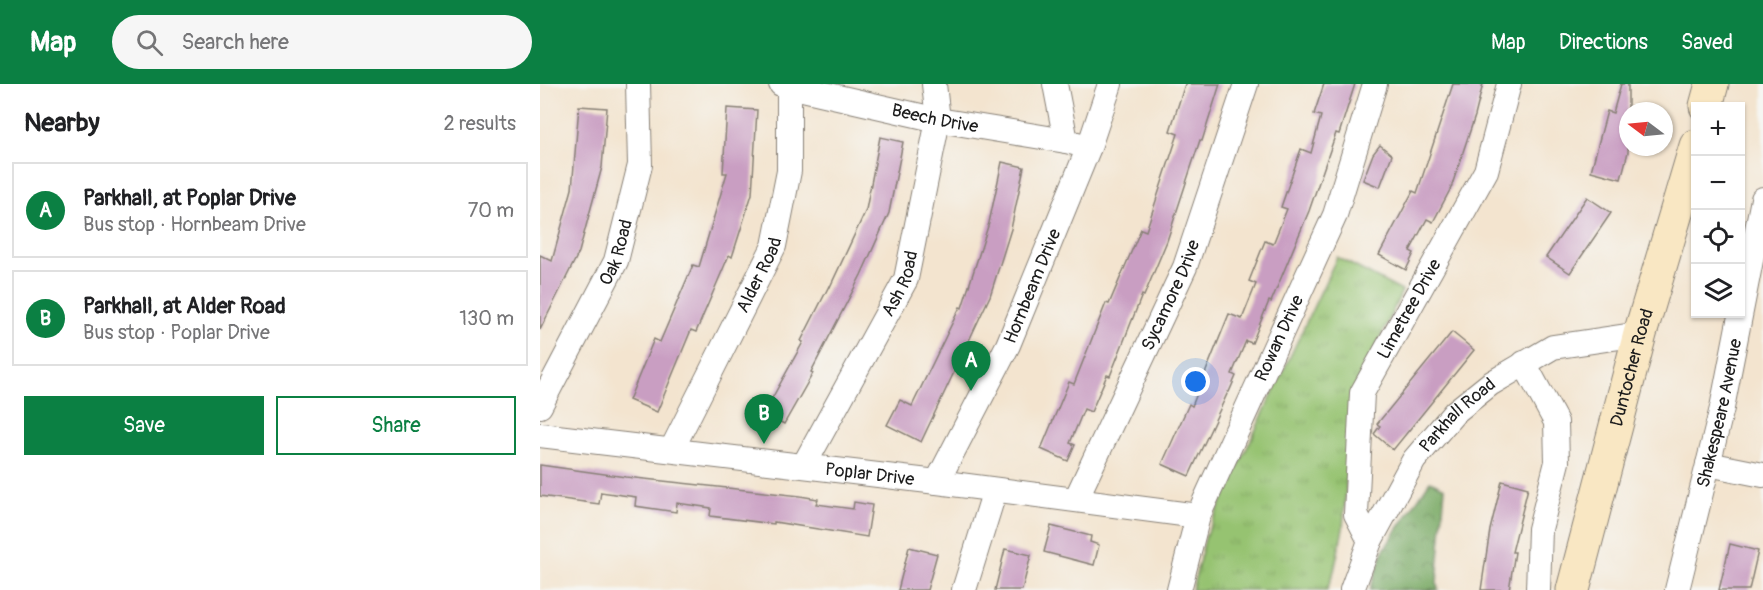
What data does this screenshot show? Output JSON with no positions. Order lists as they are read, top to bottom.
{
  "streets": {
    "main road": ["Duntocher Road"],
    "street": [
      "Beech Drive",
      "Oak Road",
      "Alder Road",
      "Ash Road",
      "Hornbeam Drive",
      "Sycamore Drive",
      "Limetree Drive",
      "Rowan Drive",
      "Shakespeare Avenue",
      "Parkhall Road",
      "Poplar Drive"
    ]
  },
  "crossings": [
    ["Beech Drive", "Alder Road"],
    ["Beech Drive", "Ash Road"],
    ["Beech Drive", "Hornbeam Drive"],
    ["Alder Road", "Poplar Drive"],
    ["Ash Road", "Poplar Drive"],
    ["Hornbeam Drive", "Poplar Drive"],
    ["Sycamore Drive", "Poplar Drive"],
    ["Limetree Drive", "Parkhall Road"],
    ["Rowan Drive", "Poplar Drive"],
    ["Duntocher Road", "Parkhall Road"]
  ],
  "north": "left",
  "page": {
    "header": "Map",
    "search": "Search here",
    "nav": ["Map", "Directions", "Saved"],
    "heading": ["Nearby", "2 results"],
    "map_buttons": ["+", "−"],
    "list": [
      {
        "mark": "A",
        "name": "Parkhall, at Poplar Drive",
        "note": "Bus stop · Hornbeam Drive",
        "value": "70 m"
      },
      {
        "mark": "B",
        "name": "Parkhall, at Alder Road",
        "note": "Bus stop · Poplar Drive",
        "value": "130 m"
      }
    ],
    "pins": ["A", "B"],
    "buttons": ["Save", "Share"]
  }
}
